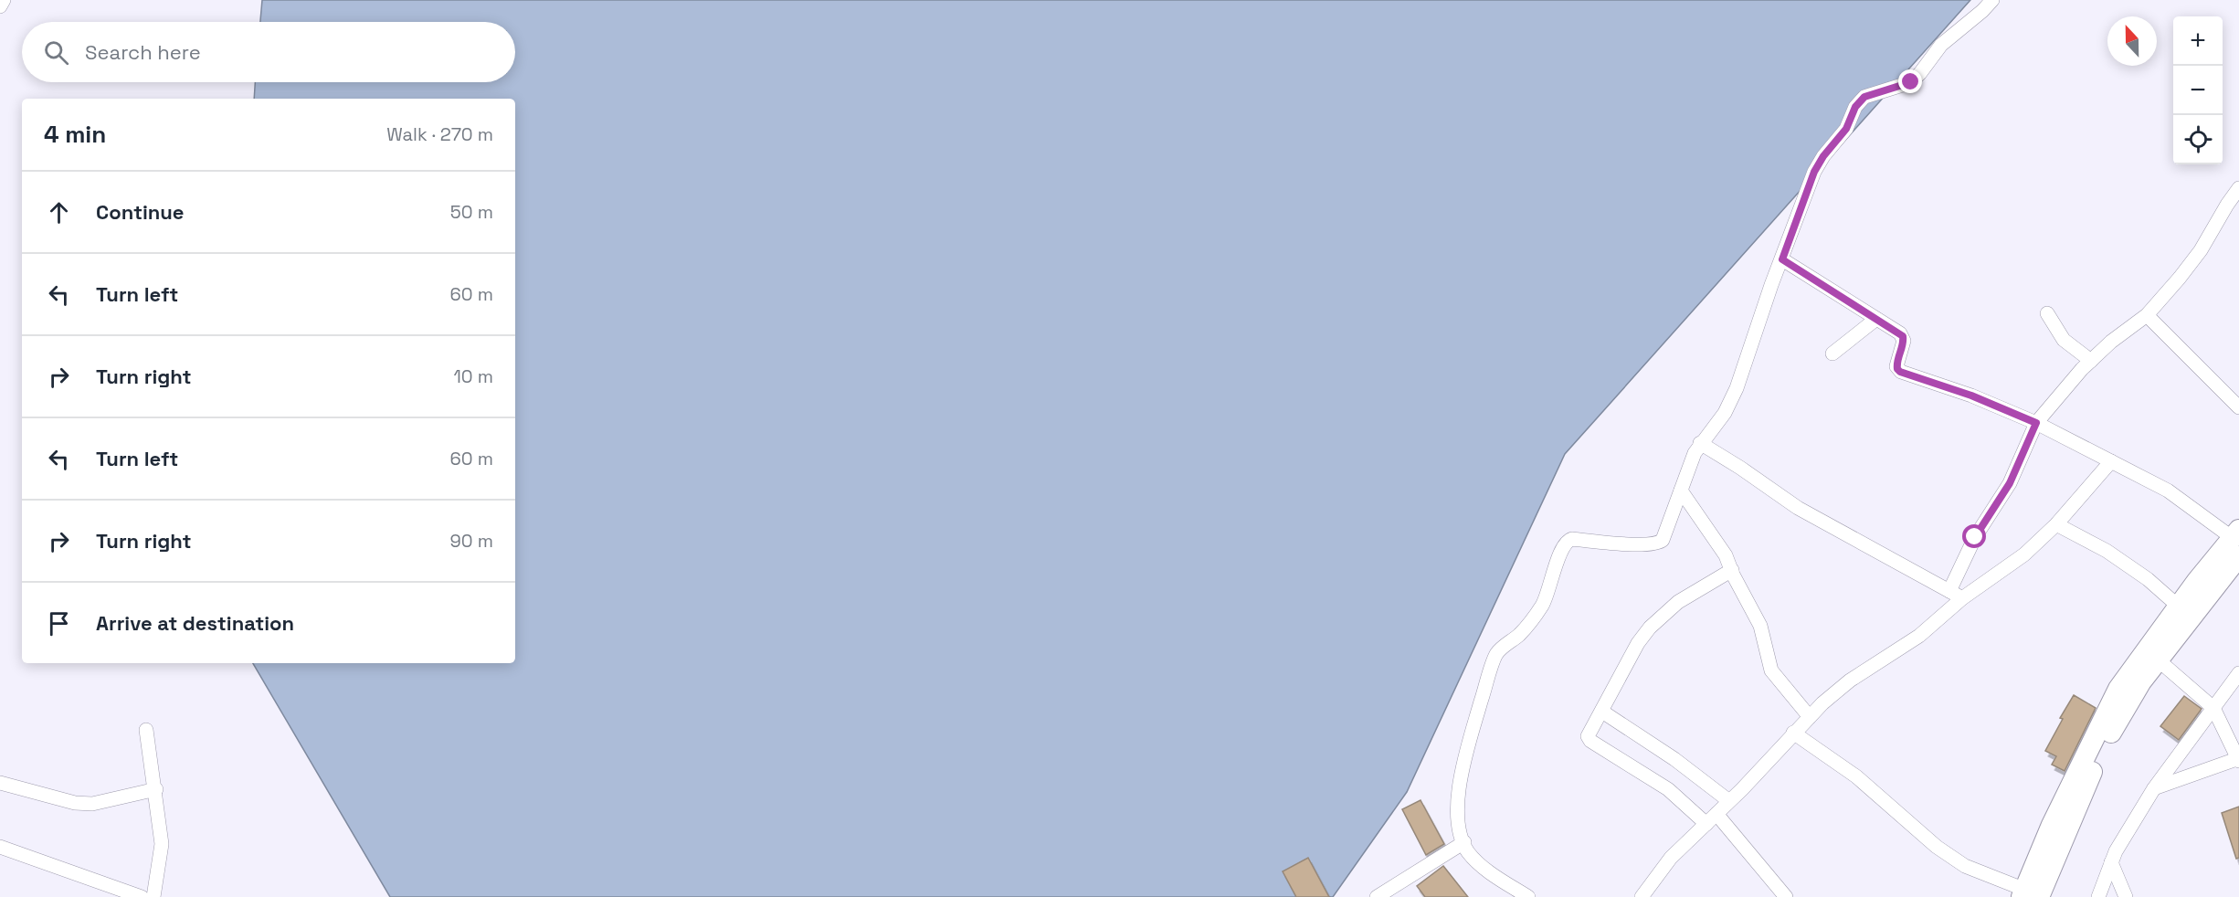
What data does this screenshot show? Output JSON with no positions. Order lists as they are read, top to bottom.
{
  "north": "top",
  "page": {
    "map_buttons": ["+", "−"],
    "search": "Search here",
    "heading": ["4 min", "Walk · 270 m"],
    "list": [
      ["Continue", "50 m"],
      ["Turn left", "60 m"],
      ["Turn right", "10 m"],
      ["Turn left", "60 m"],
      ["Turn right", "90 m"],
      "Arrive at destination"
    ]
  }
}
